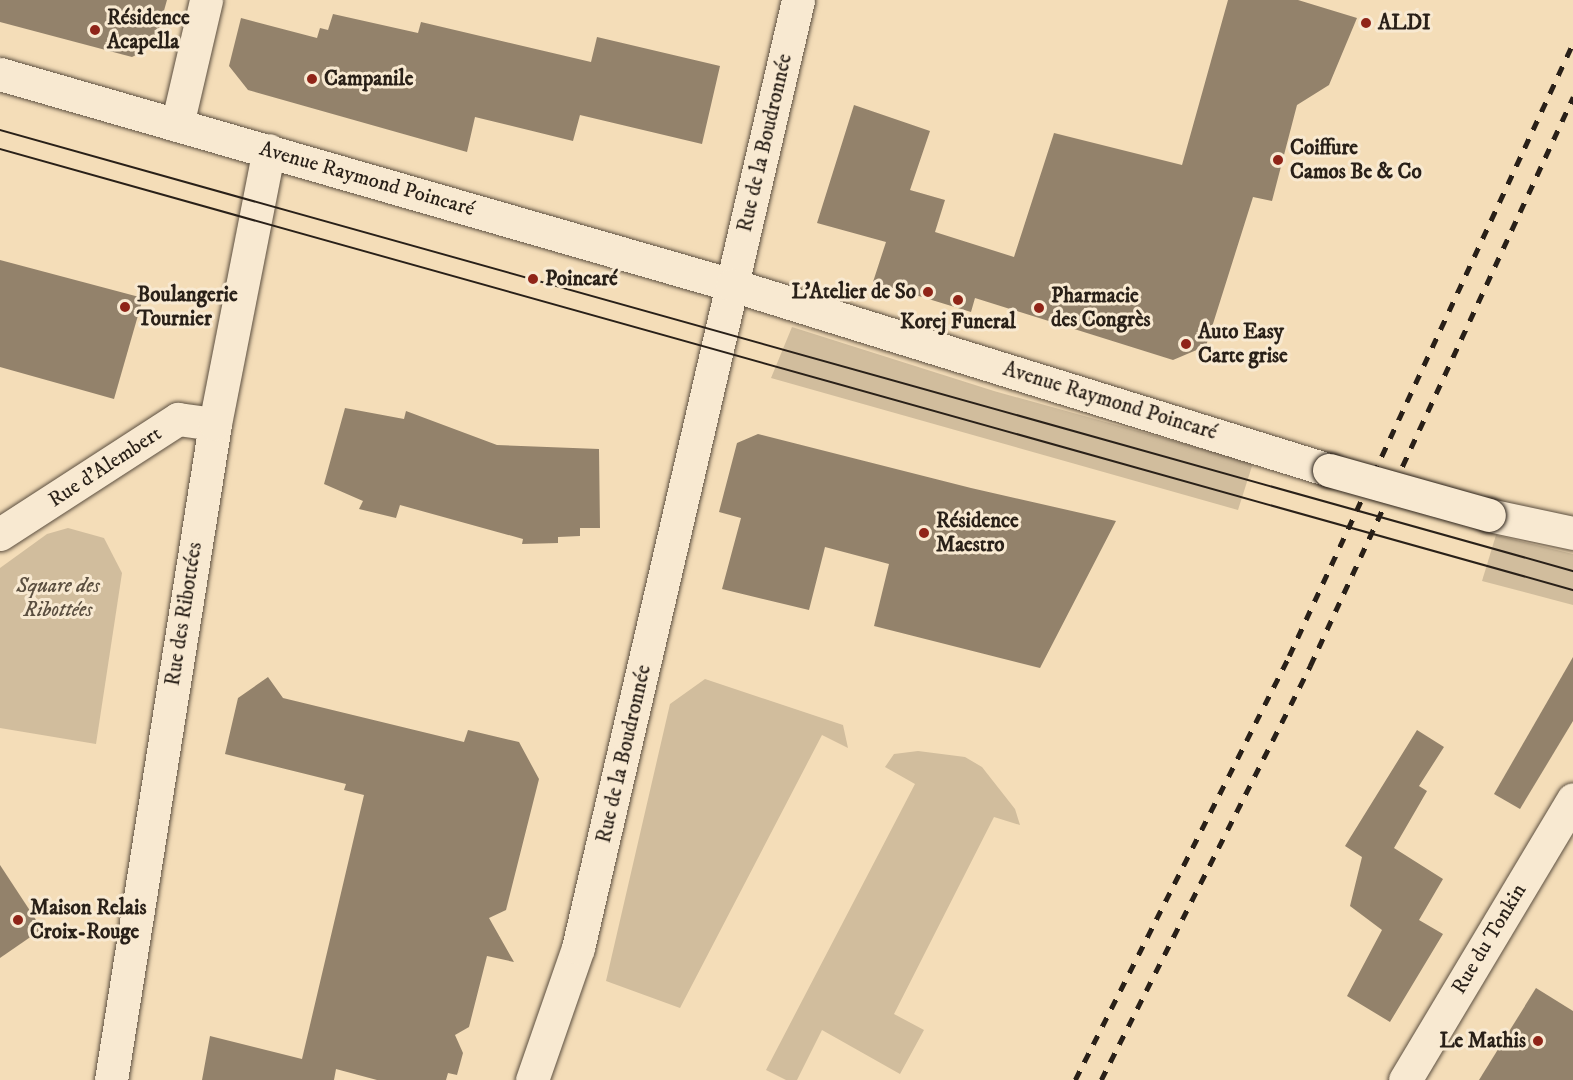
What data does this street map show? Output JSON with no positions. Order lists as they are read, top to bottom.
{
  "streets": {
    "street": [
      "Rue de la Boudronnée",
      "Avenue Raymond Poincaré",
      "Rue d'Alembert",
      "Rue des Ribottées",
      "Rue du Tonkin"
    ]
  },
  "crossings": [
    ["Rue de la Boudronnée", "Avenue Raymond Poincaré"],
    ["Avenue Raymond Poincaré", "Rue des Ribottées"],
    ["Rue d'Alembert", "Rue des Ribottées"]
  ],
  "parks": ["Square des Ribottées"],
  "places": [
    "ALDI",
    "Résidence Acapella",
    "Campanile",
    "Coiffure Camos Be & Co",
    "Poincaré",
    "L'Atelier de So",
    "Korej Funeral",
    "Boulangerie Tournier",
    "Pharmacie des Congrès",
    "Auto Easy Carte grise",
    "Résidence Maestro",
    "Maison Relais Croix-Rouge",
    "Le Mathis"
  ]
}
